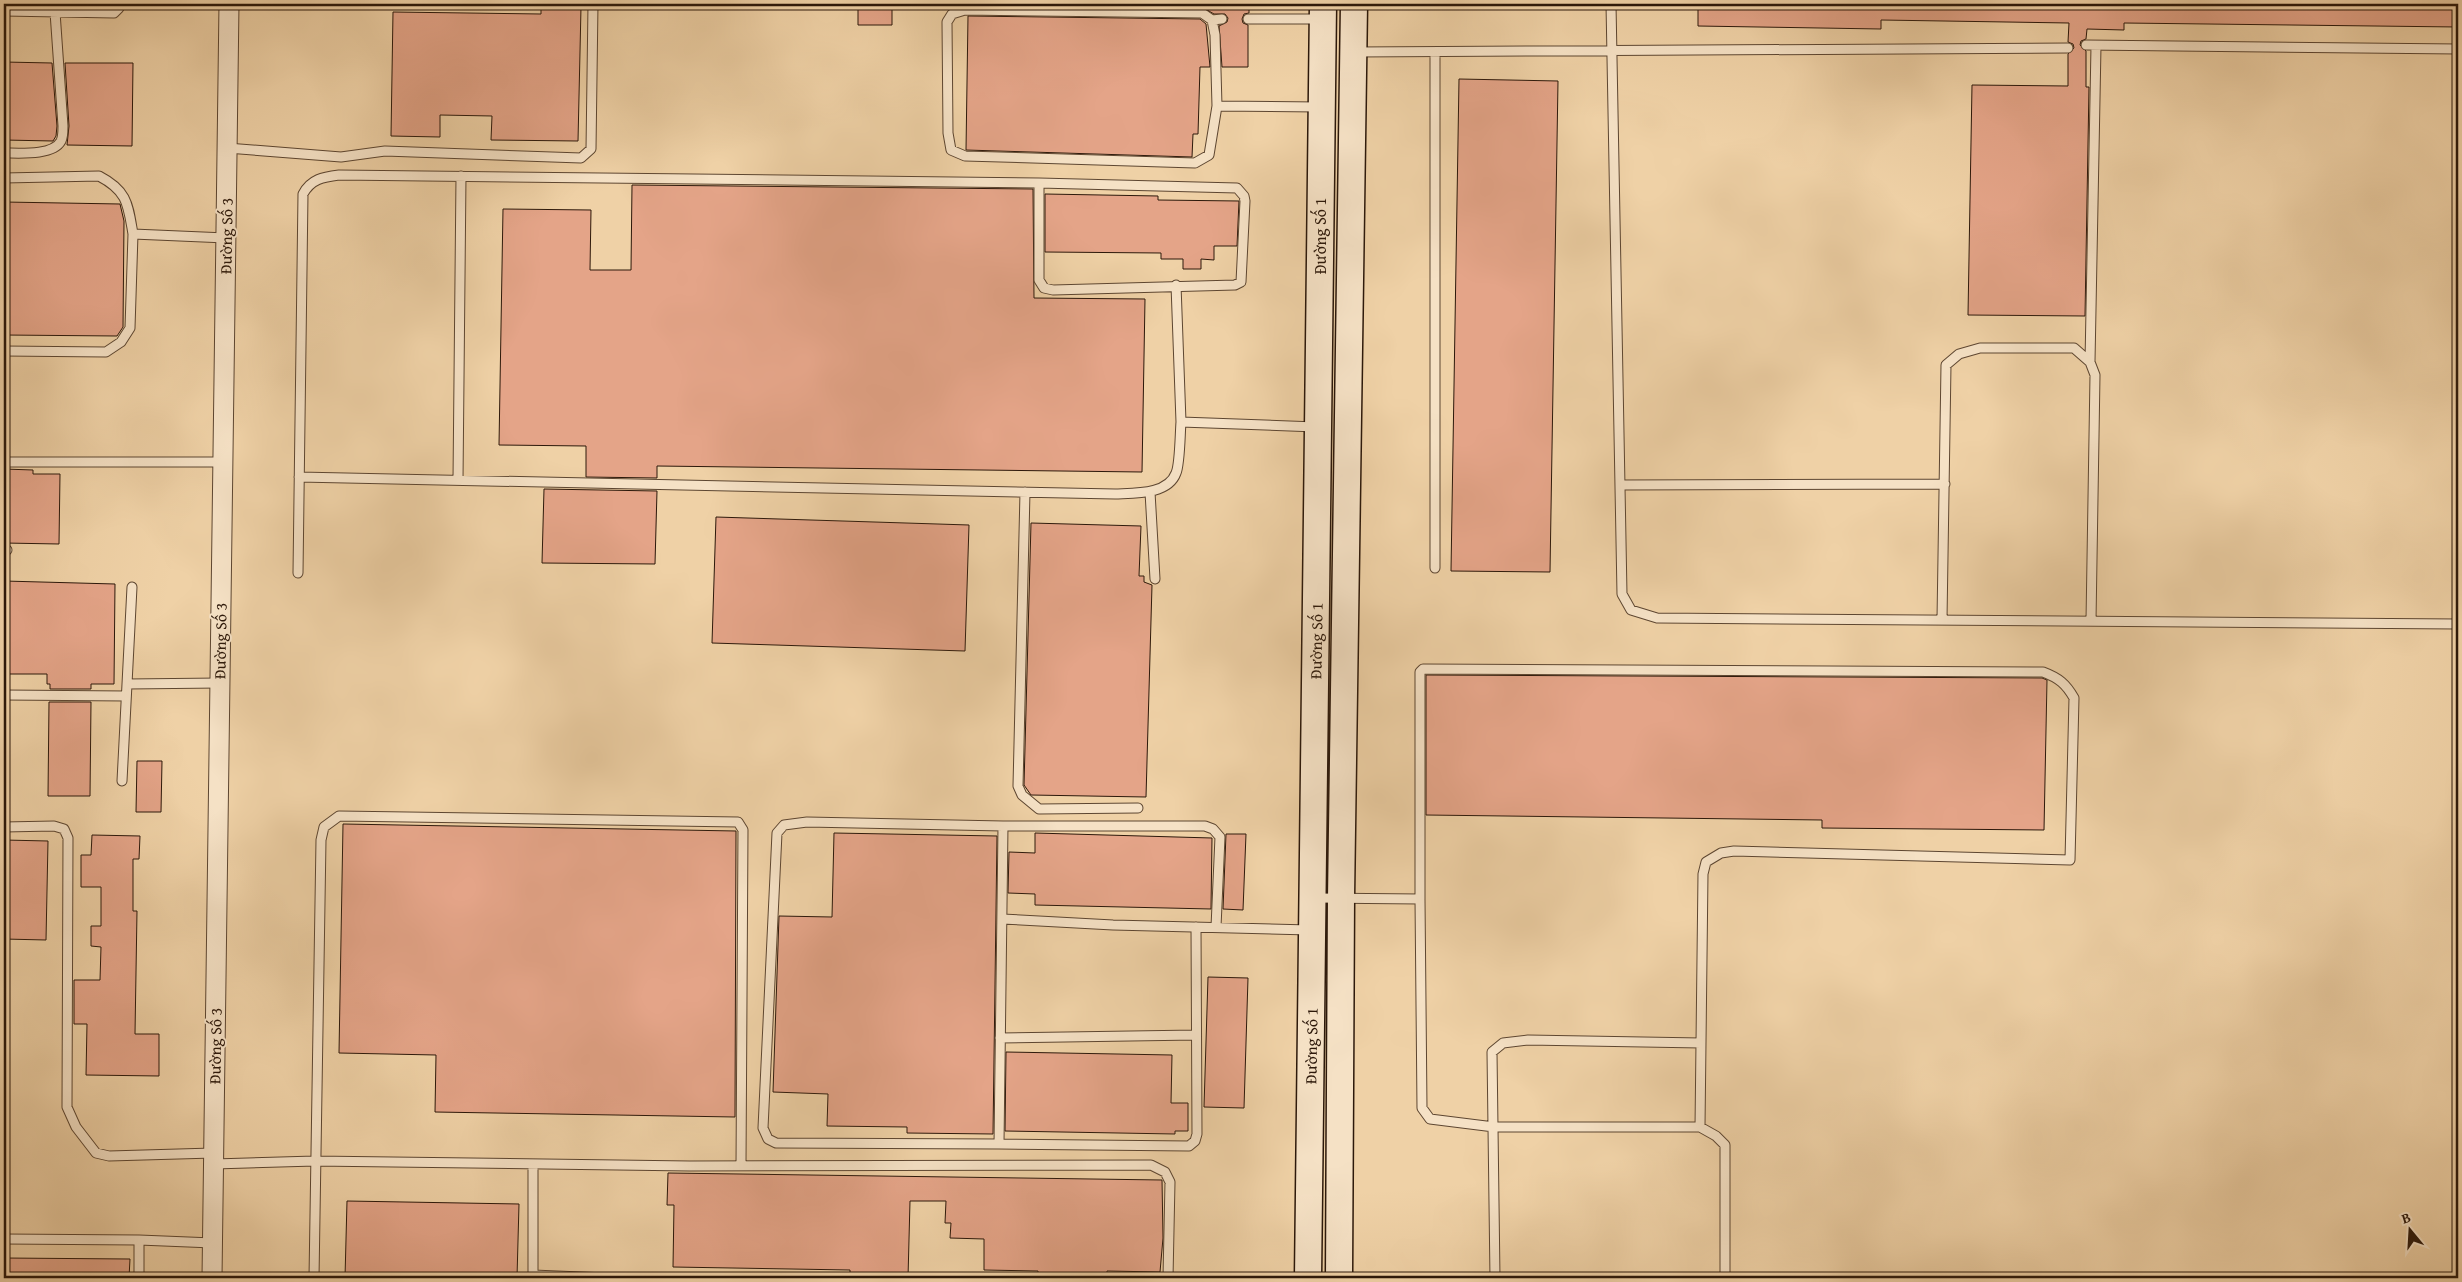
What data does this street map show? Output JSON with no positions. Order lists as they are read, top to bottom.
{
  "streets": {
    "street": ["Đường Số 3", "Đường Số 1"]
  },
  "north": "top"
}
